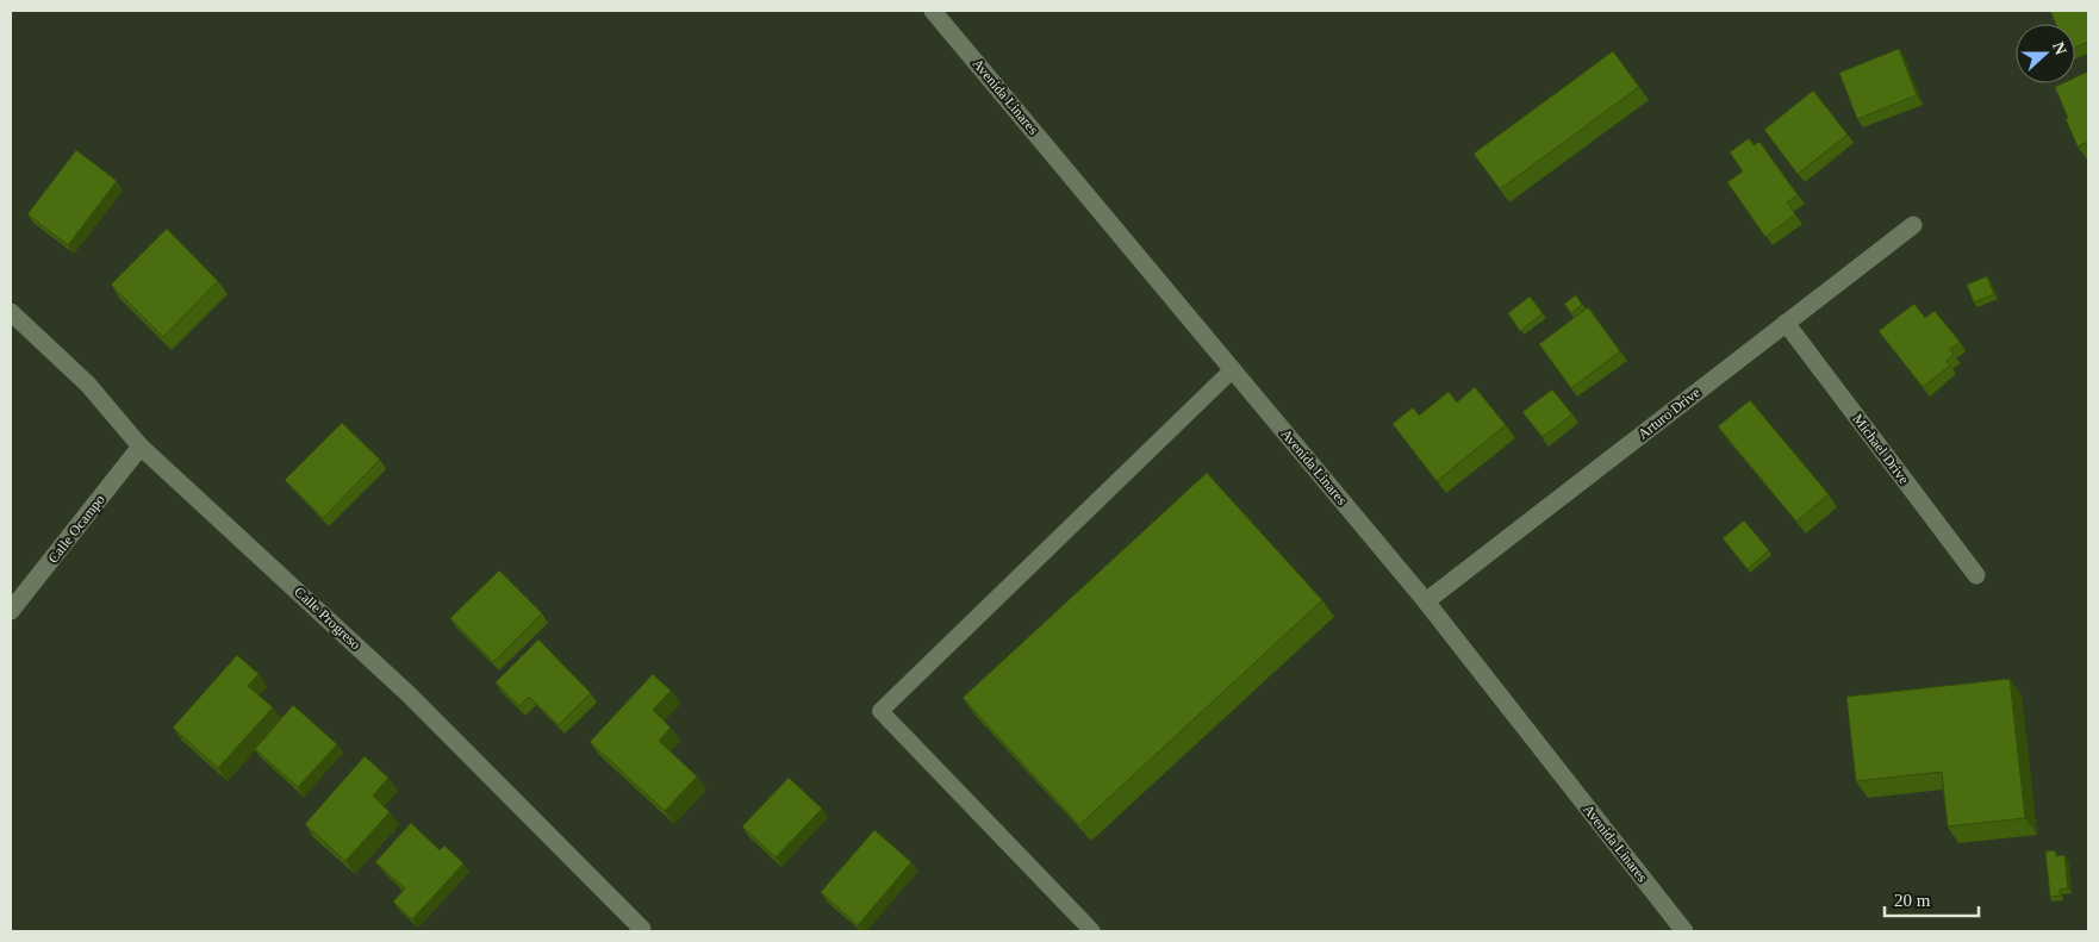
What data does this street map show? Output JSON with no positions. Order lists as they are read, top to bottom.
{
  "streets": {
    "street": [
      "Avenida Linares",
      "Arturo Drive",
      "Michael Drive",
      "Calle Ocampo",
      "Calle Progreso"
    ]
  },
  "crossings": [
    ["Avenida Linares", "Arturo Drive"],
    ["Arturo Drive", "Michael Drive"],
    ["Calle Ocampo", "Calle Progreso"]
  ],
  "scale_bar": "20 m",
  "north": "right"
}
